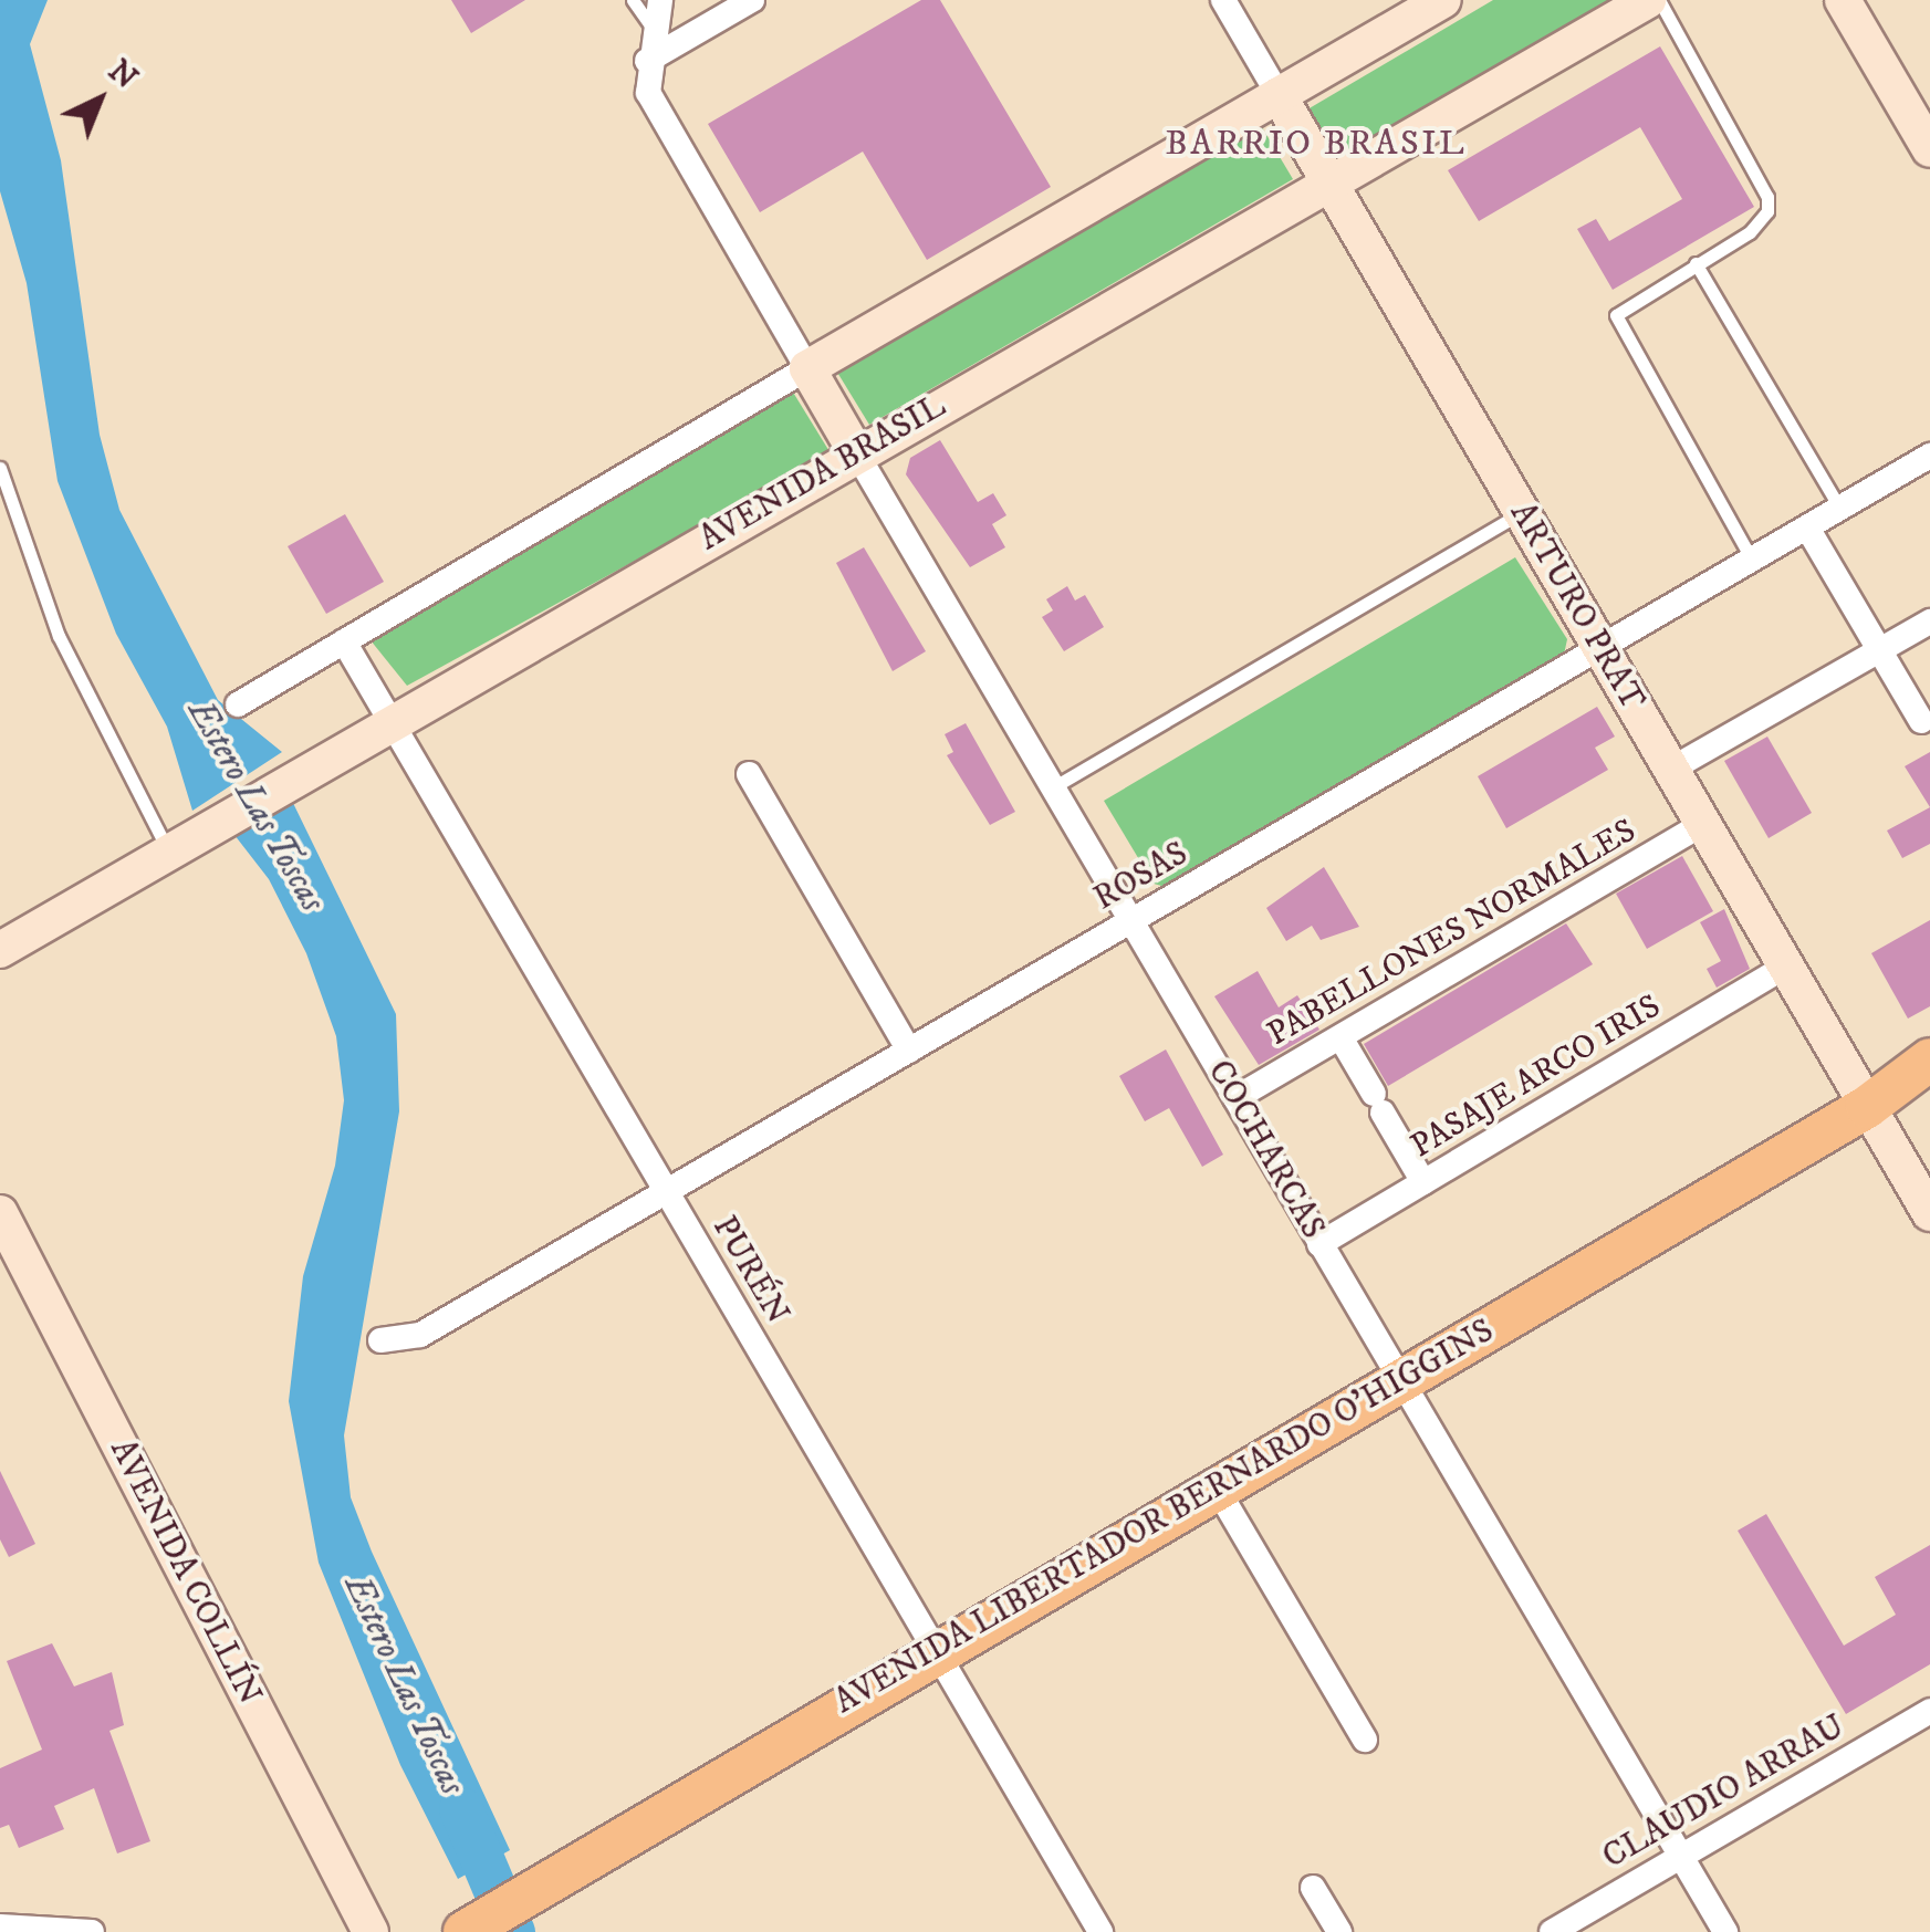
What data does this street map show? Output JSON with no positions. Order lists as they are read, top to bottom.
{
  "streets": {
    "main road": [
      "AVENIDA BRASIL",
      "ARTURO PRAT",
      "COCHARCAS",
      "AVENIDA LIBERTADOR BERNARDO O'HIGGINS",
      "AVENIDA COLLÍN"
    ],
    "street": [
      "ROSAS",
      "PABELLONES NORMALES",
      "PASAJE ARCO IRIS",
      "PURÉN",
      "CLAUDIO ARRAU"
    ]
  },
  "crossings": [
    ["AVENIDA BRASIL", "ARTURO PRAT"],
    ["AVENIDA BRASIL", "COCHARCAS"],
    ["AVENIDA BRASIL", "PURÉN"],
    ["ARTURO PRAT", "ROSAS"],
    ["ARTURO PRAT", "PABELLONES NORMALES"],
    ["ARTURO PRAT", "PASAJE ARCO IRIS"],
    ["ARTURO PRAT", "AVENIDA LIBERTADOR BERNARDO O'HIGGINS"],
    ["ROSAS", "COCHARCAS"],
    ["ROSAS", "PURÉN"],
    ["PABELLONES NORMALES", "COCHARCAS"],
    ["PASAJE ARCO IRIS", "COCHARCAS"],
    ["COCHARCAS", "AVENIDA LIBERTADOR BERNARDO O'HIGGINS"],
    ["COCHARCAS", "CLAUDIO ARRAU"],
    ["PURÉN", "AVENIDA LIBERTADOR BERNARDO O'HIGGINS"]
  ],
  "districts": ["BARRIO BRASIL"],
  "water": ["Estero Las Toscas"],
  "north": "top right"
}
